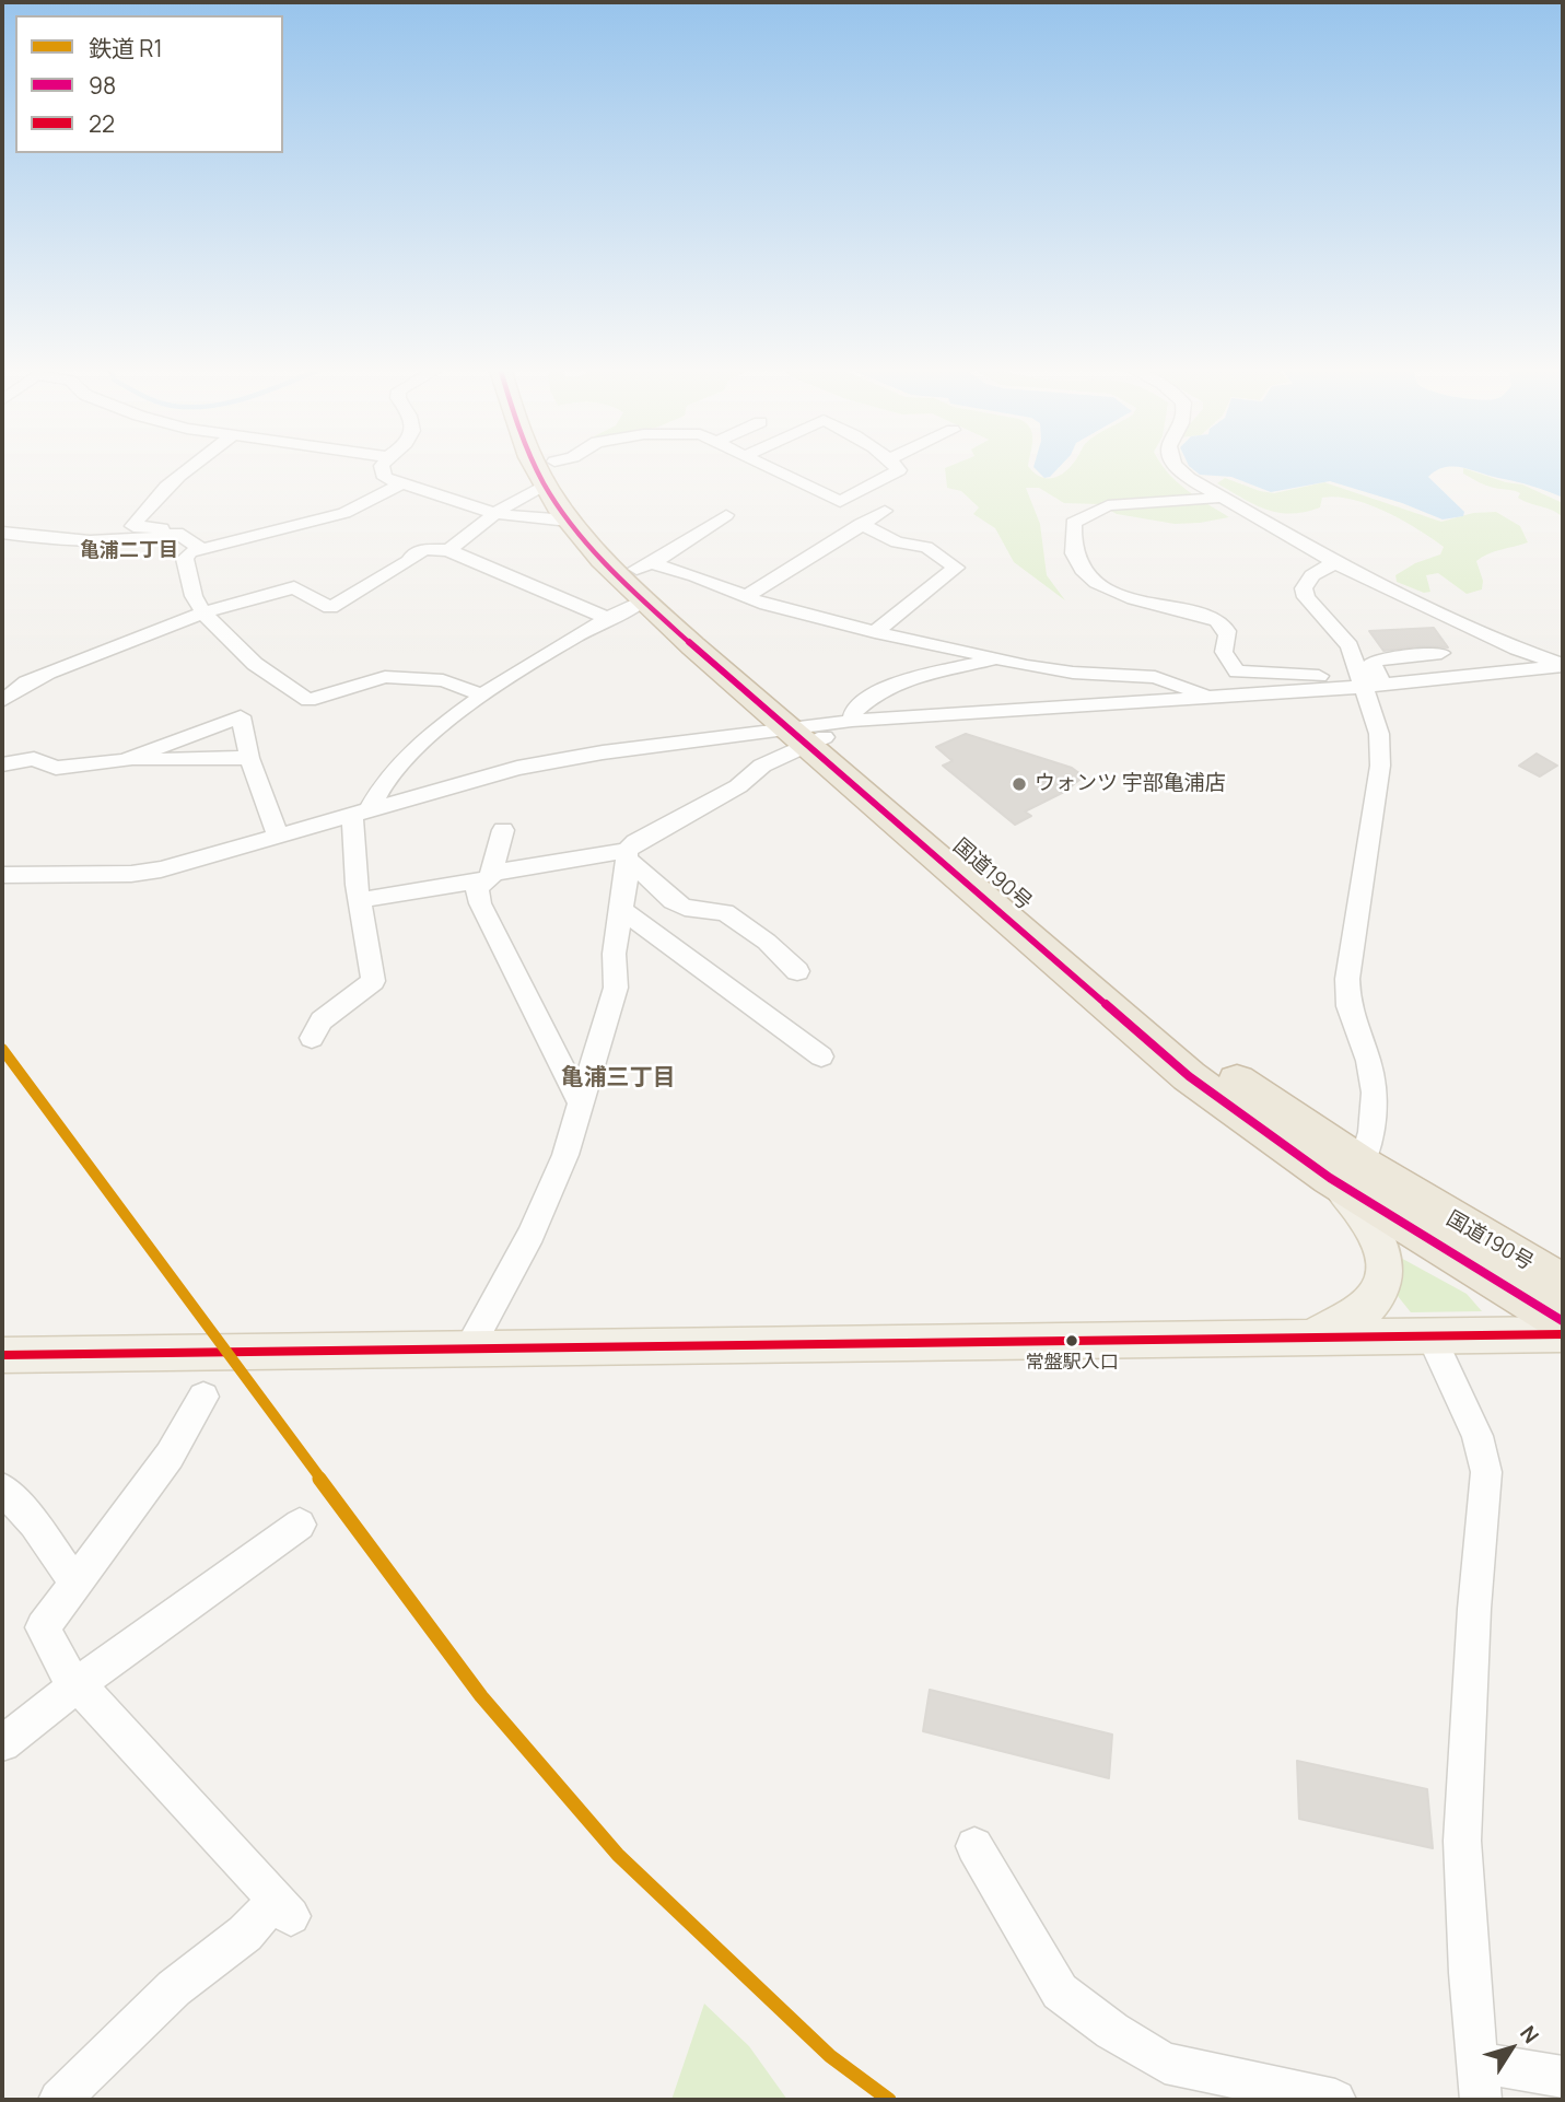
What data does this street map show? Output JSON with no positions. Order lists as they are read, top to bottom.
{
  "streets": {
    "highway": ["国道190号"]
  },
  "districts": ["亀浦二丁目", "亀浦三丁目"],
  "places": ["ウォンツ 宇部亀浦店", "常盤駅入口"],
  "lines": ["transit line 98", "rail line R1", "transit line 22"],
  "legend": ["鉄道 R1", "98", "22"],
  "north": "top right"
}
